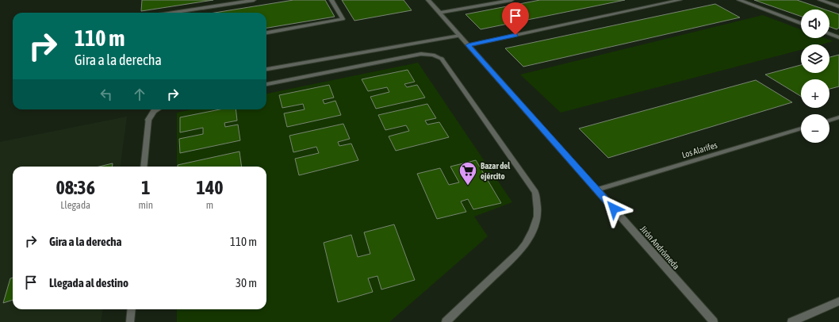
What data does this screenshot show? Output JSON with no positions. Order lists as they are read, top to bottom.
{
  "streets": {
    "street": ["Los Alarifes", "Jirón Andrómeda"]
  },
  "crossings": [
    ["Los Alarifes", "Jirón Andrómeda"]
  ],
  "places": {
    "supermarket": ["Bazar del ejército"]
  },
  "page": {
    "map_buttons": ["+", "−"],
    "turn": ["110 m", "Gira a la derecha"],
    "eta": [
      "08:36",
      "Llegada",
      "1",
      "min",
      "140",
      "m"
    ],
    "list": [
      {
        "name": "Gira a la derecha",
        "value": "110 m"
      },
      {
        "name": "Llegada al destino",
        "value": "30 m"
      }
    ]
  }
}
